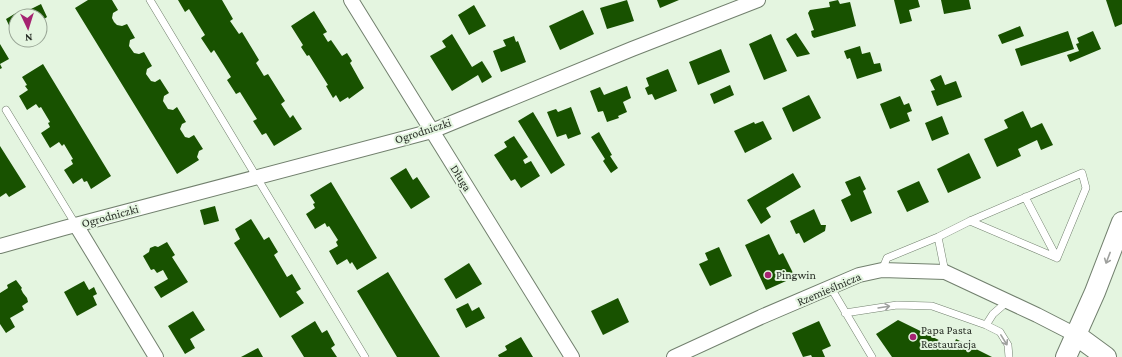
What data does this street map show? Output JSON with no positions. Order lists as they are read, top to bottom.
{
  "streets": {
    "street": ["Ogrodniczki", "Długa", "Rzemieślnicza"]
  },
  "crossings": [
    ["Ogrodniczki", "Długa"]
  ],
  "places": ["Pingwin", "Papa Pasta Restauracja"],
  "north": "bottom"
}
